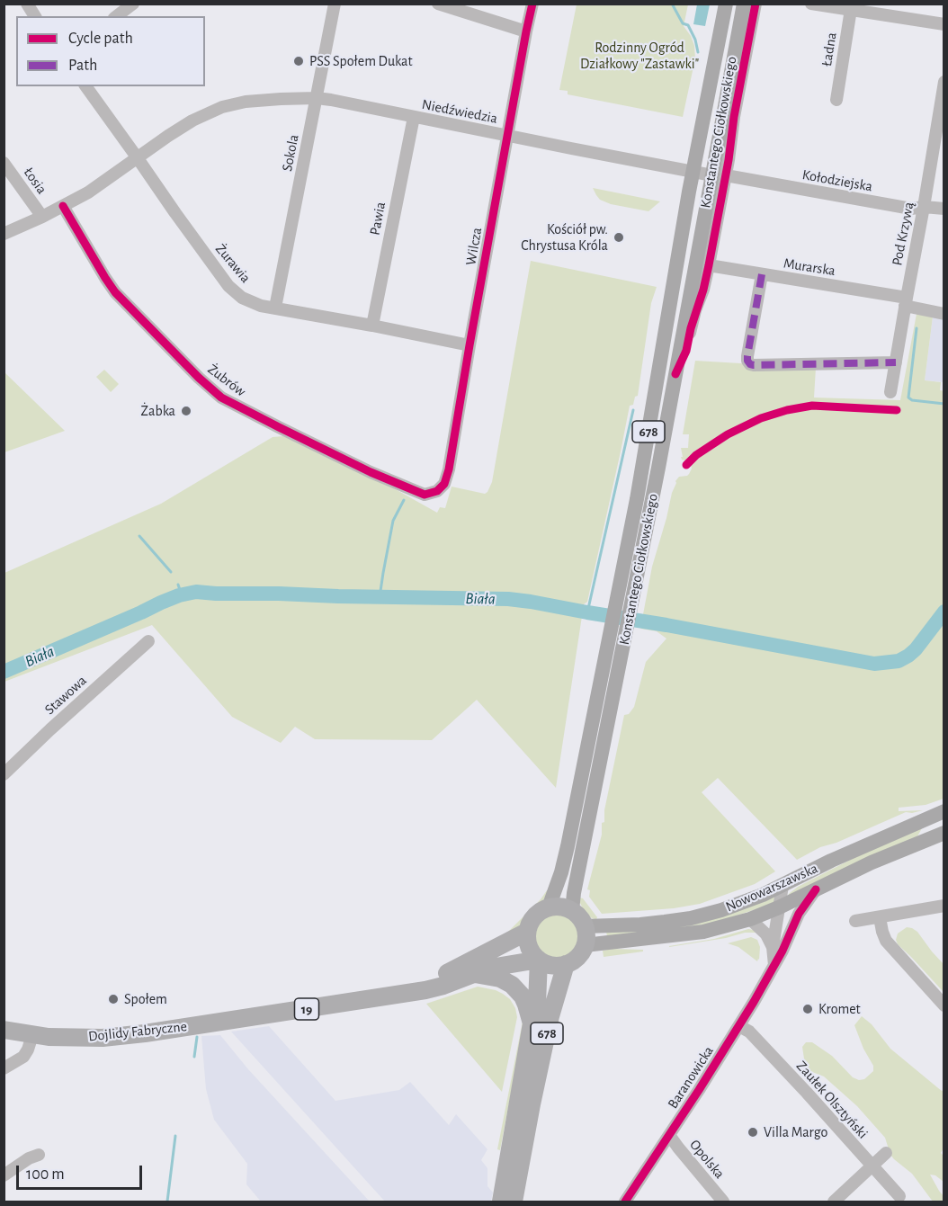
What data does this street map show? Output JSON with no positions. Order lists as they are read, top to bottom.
{
  "streets": {
    "highway": ["678", "19", "Dojlidy Fabryczne"],
    "main road": ["Konstantego Ciołkowskiego", "Nowowarszawska"],
    "street": [
      "Ładna",
      "Niedźwiedzia",
      "Sokola",
      "Łosia",
      "Kołodziejska",
      "Pawia",
      "Pod Krzywą",
      "Wilcza",
      "Żurawia",
      "Murarska",
      "Żubrów",
      "Stawowa",
      "Baranowicka",
      "Zaułek Olsztyński",
      "Opolska"
    ]
  },
  "crossings": [
    ["Niedźwiedzia", "Konstantego Ciołkowskiego"],
    ["Niedźwiedzia", "Sokola"],
    ["Niedźwiedzia", "Łosia"],
    ["Niedźwiedzia", "Kołodziejska"],
    ["Niedźwiedzia", "Pawia"],
    ["Niedźwiedzia", "Wilcza"],
    ["Niedźwiedzia", "Żurawia"],
    ["Niedźwiedzia", "Żubrów"],
    ["Konstantego Ciołkowskiego", "Kołodziejska"],
    ["Konstantego Ciołkowskiego", "Murarska"],
    ["Konstantego Ciołkowskiego", "678"],
    ["Konstantego Ciołkowskiego", "Nowowarszawska"],
    ["Konstantego Ciołkowskiego", "19"],
    ["Sokola", "Żurawia"],
    ["Kołodziejska", "Pod Krzywą"],
    ["Pawia", "Żurawia"],
    ["Pod Krzywą", "Murarska"],
    ["Wilcza", "Żurawia"],
    ["Wilcza", "Żubrów"],
    ["678", "Nowowarszawska"],
    ["678", "19"],
    ["Nowowarszawska", "19"],
    ["Nowowarszawska", "Baranowicka"],
    ["19", "Dojlidy Fabryczne"],
    ["Baranowicka", "Zaułek Olsztyński"],
    ["Baranowicka", "Opolska"]
  ],
  "water": ["Biała"],
  "parks": ["Rodzinny Ogród Działkowy \"Zastawki\""],
  "places": [
    "PSS Społem Dukat",
    "Kościół pw. Chrystusa Króla",
    "Żabka",
    "Społem",
    "Kromet",
    "Villa Margo"
  ],
  "legend": ["Cycle path", "Path"],
  "scale_bar": "100 m"
}
